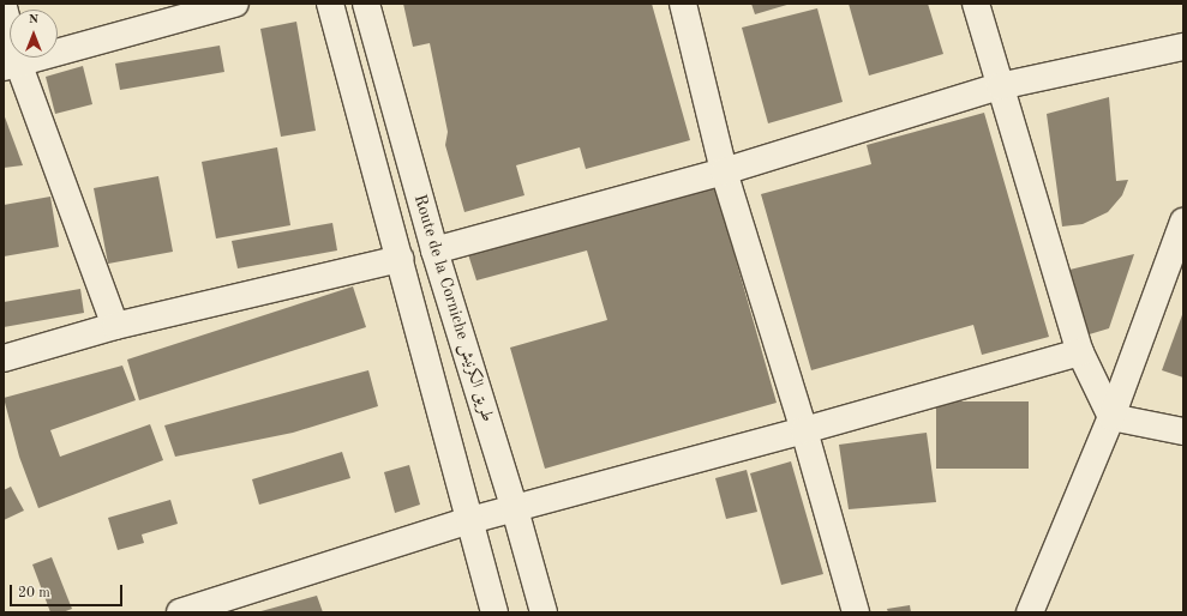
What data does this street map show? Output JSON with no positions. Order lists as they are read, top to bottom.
{
  "streets": {
    "street": ["Route de la Corniche طريق الكرنيش"]
  },
  "scale_bar": "20 m",
  "north": "top"
}
